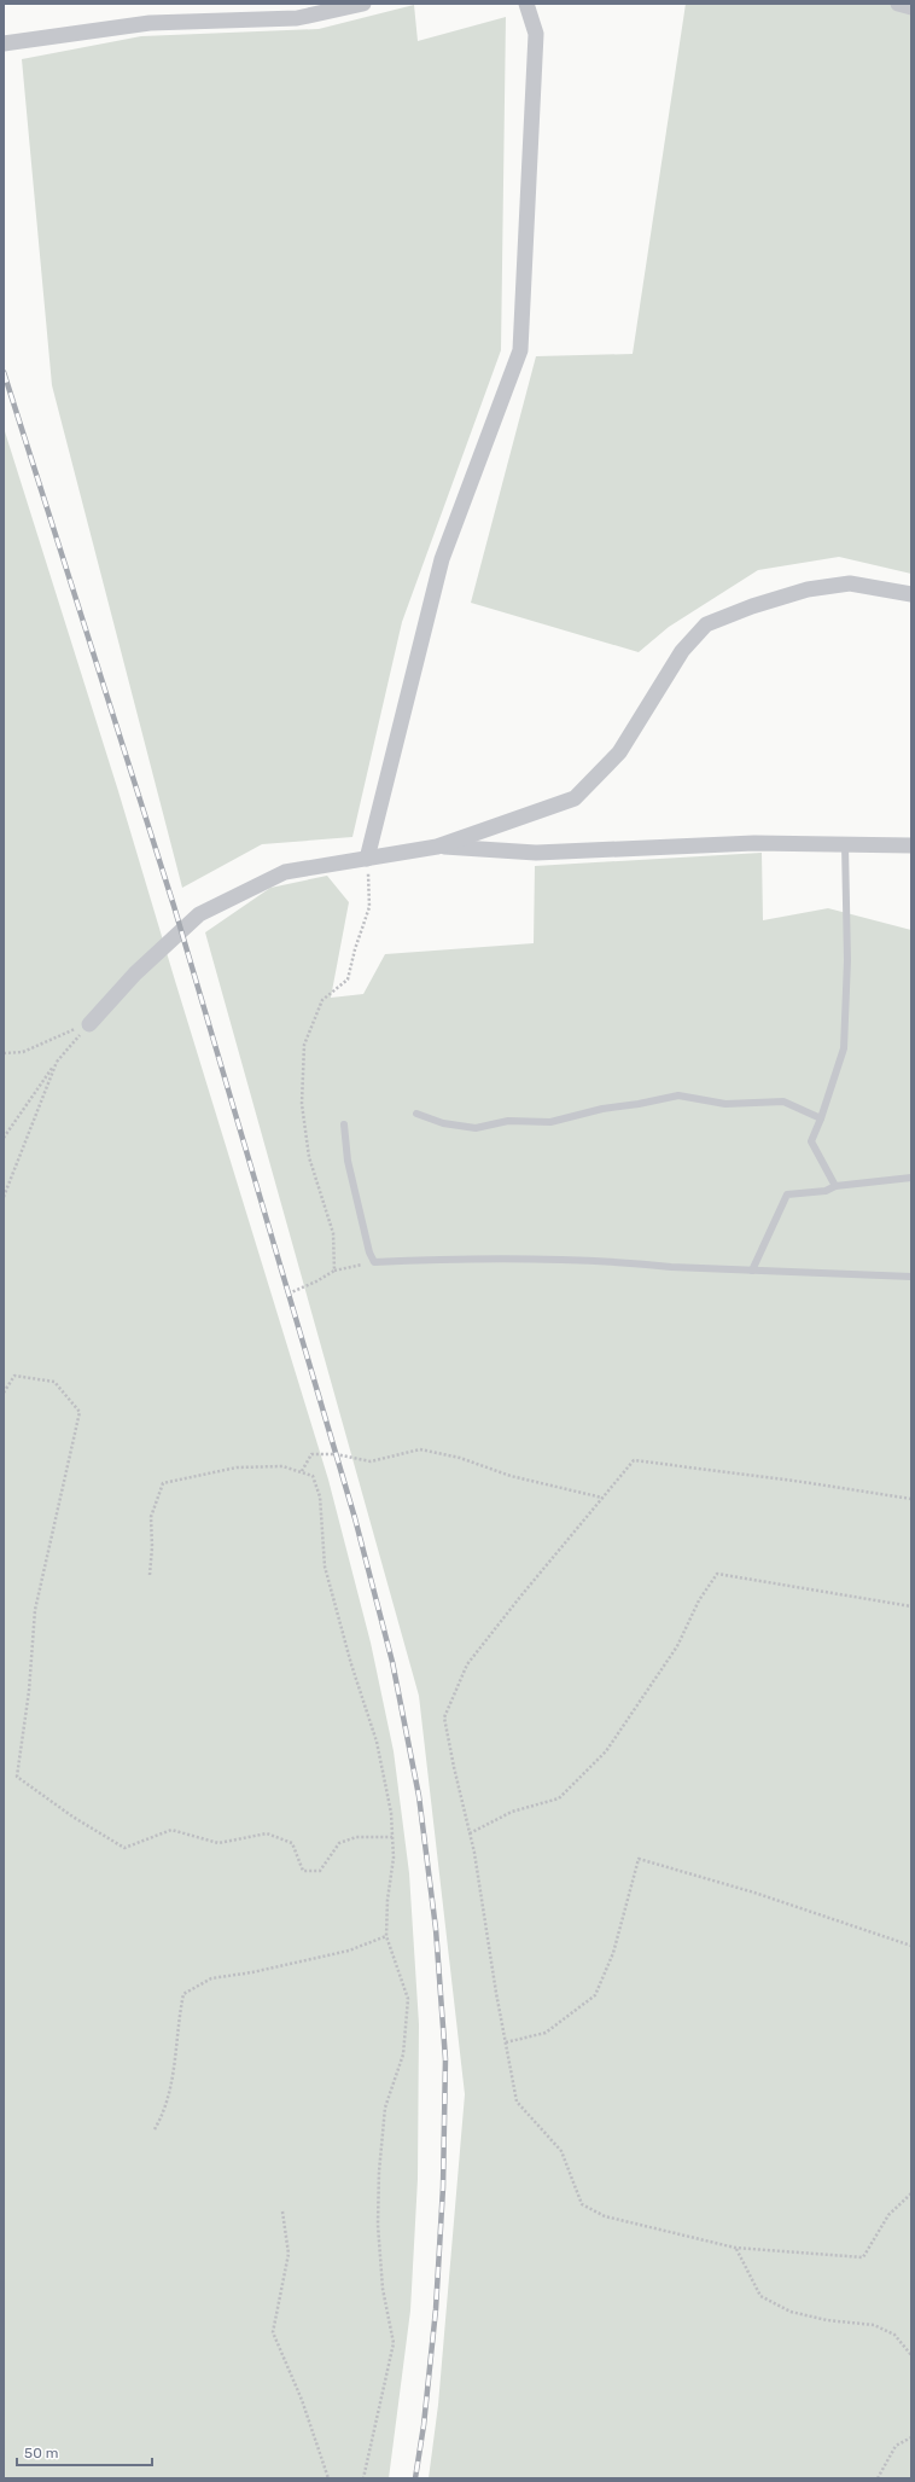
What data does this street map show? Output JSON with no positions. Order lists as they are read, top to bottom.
{
  "scale_bar": "50 m"
}
